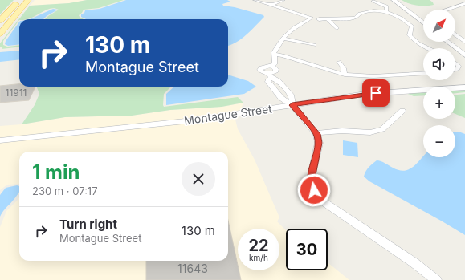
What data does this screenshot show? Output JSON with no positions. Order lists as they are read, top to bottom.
{
  "streets": {
    "street": ["Montague Street"]
  },
  "house_numbers": ["11911", "11643"],
  "north": "top right",
  "page": {
    "map_buttons": ["+", "−"],
    "turn": ["130 m", "Montague Street"],
    "heading": ["1 min", "230 m · 07:17"],
    "list": [
      {
        "name": "Turn right",
        "note": "Montague Street",
        "value": "130 m"
      }
    ],
    "speed": "22 km/h",
    "limit": "30"
  }
}
